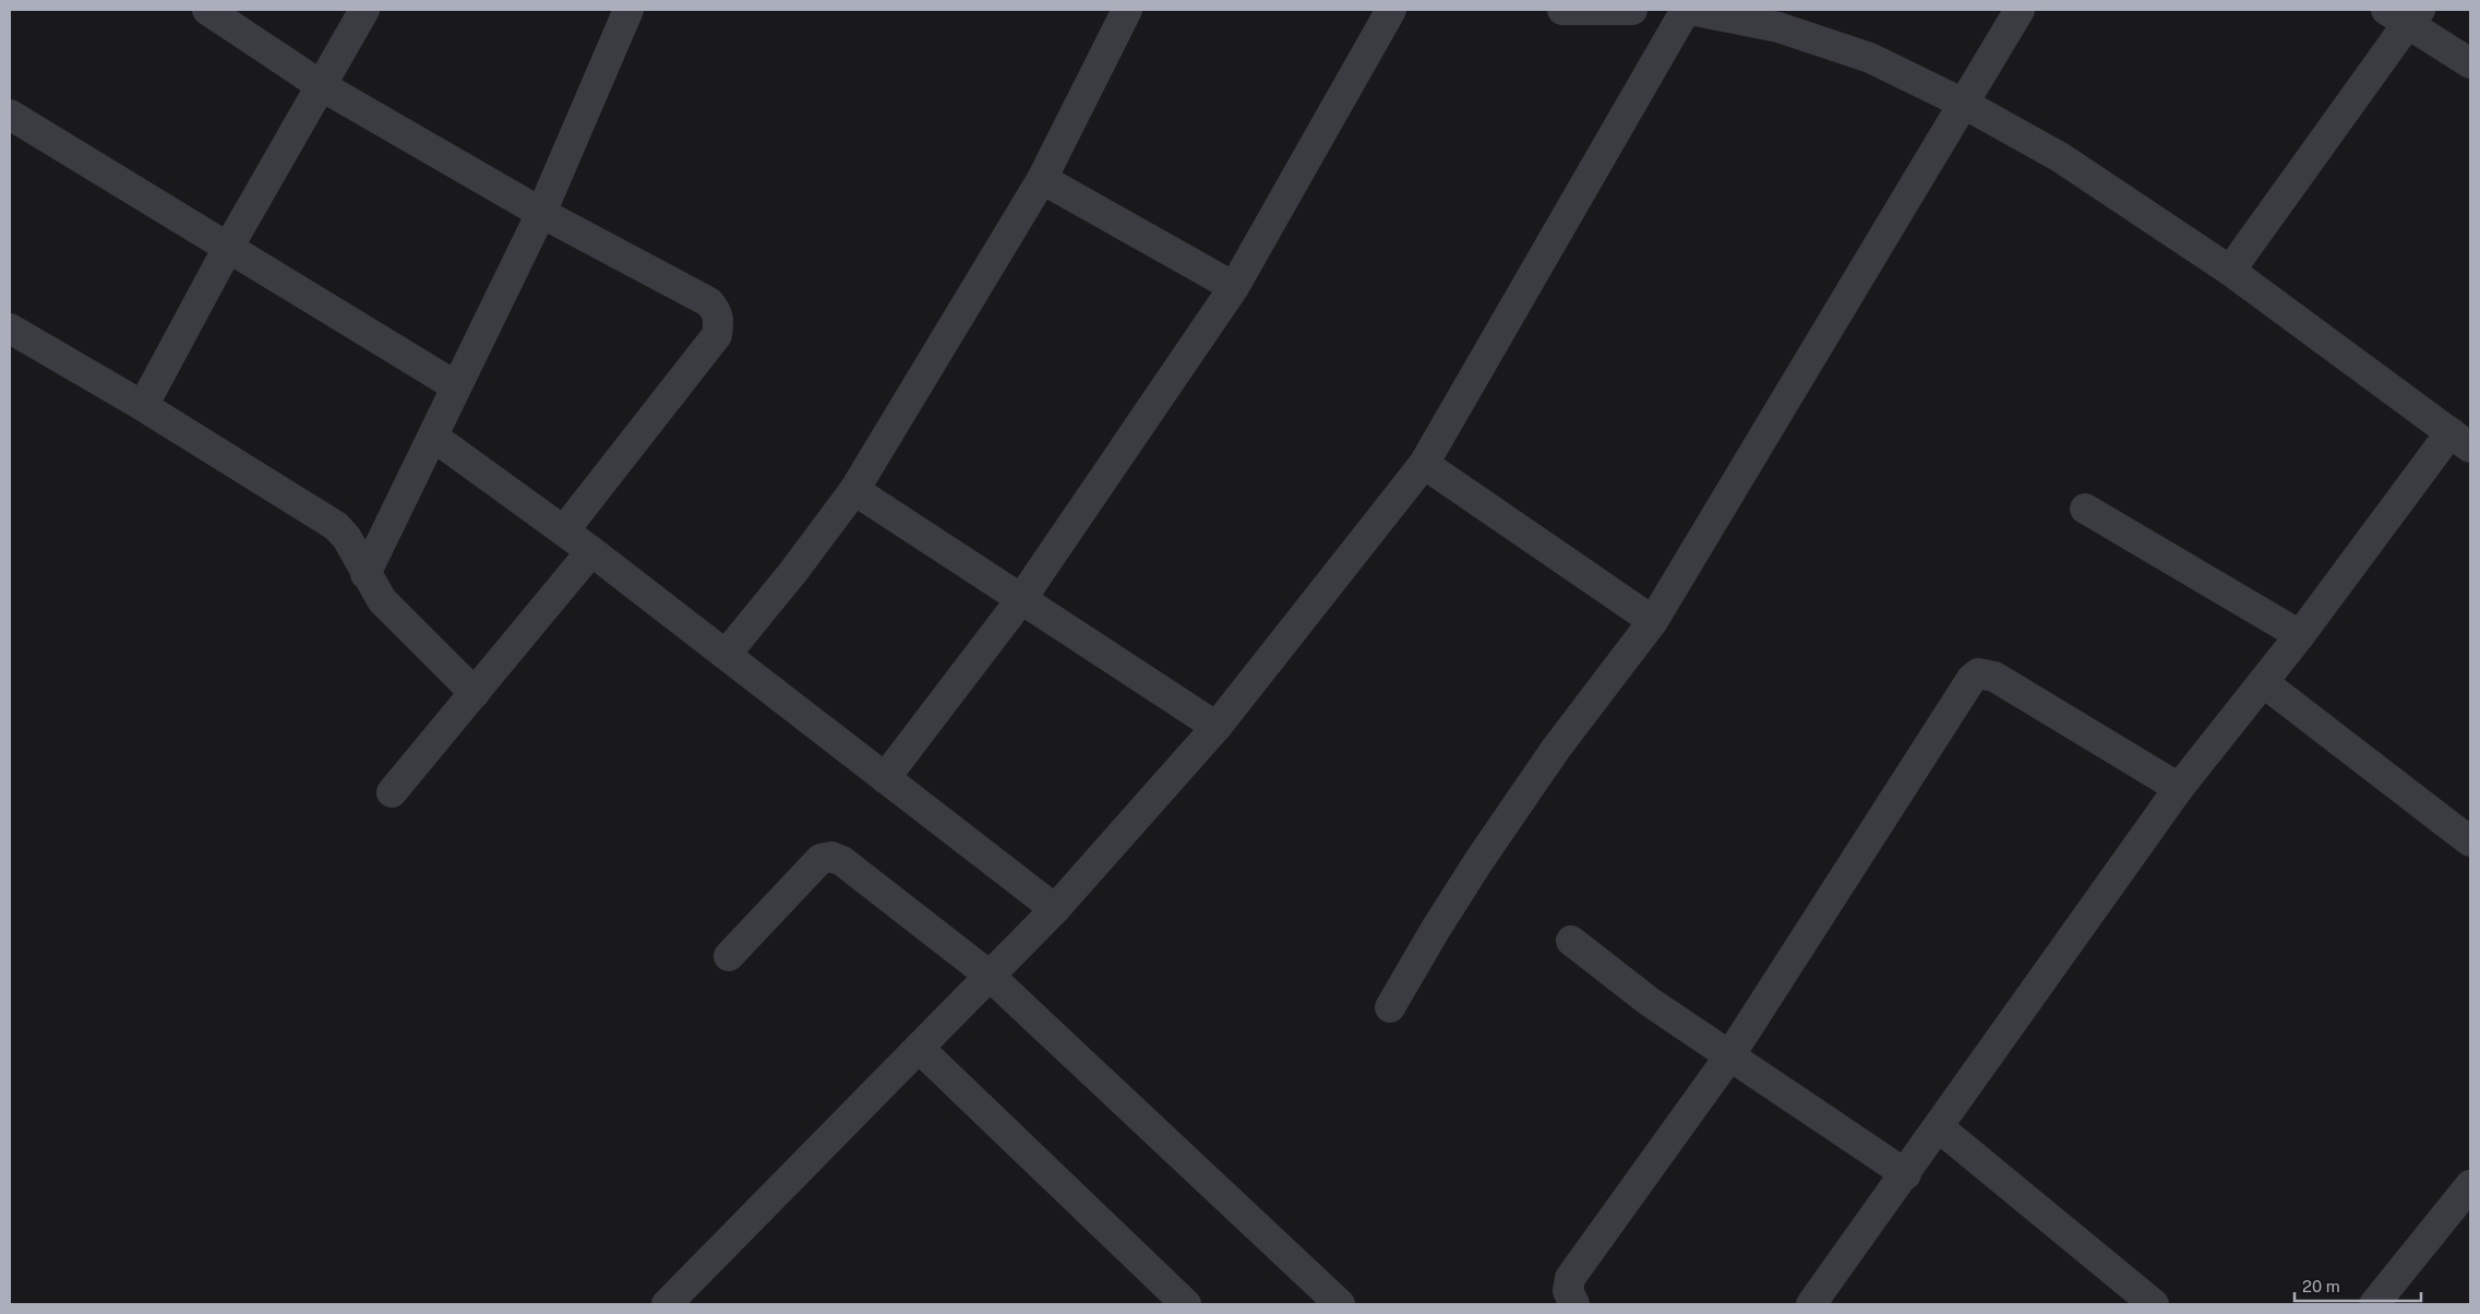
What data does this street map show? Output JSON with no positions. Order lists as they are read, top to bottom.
{
  "scale_bar": "20 m"
}
